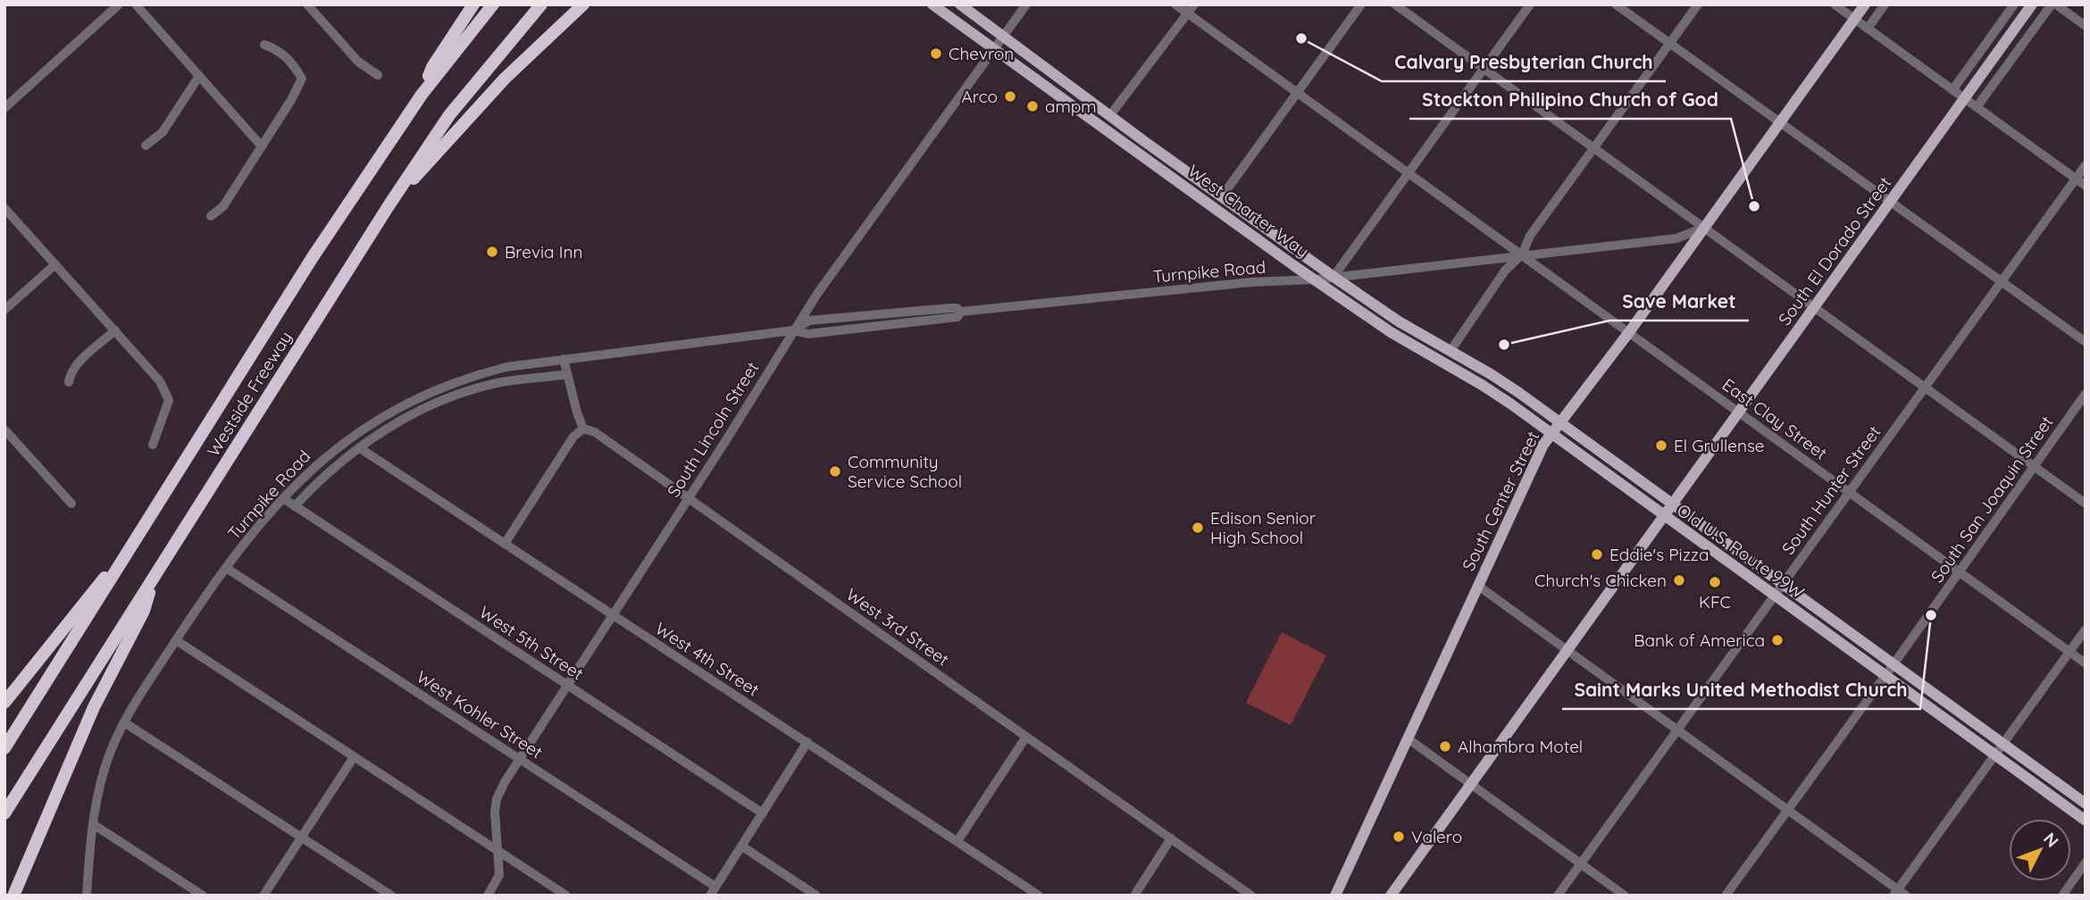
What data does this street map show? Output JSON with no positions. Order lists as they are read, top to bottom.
{
  "streets": {
    "highway": ["Westside Freeway"],
    "main road": [
      "West Charter Way",
      "South El Dorado Street",
      "South Center Street",
      "Old U.S. Route 99W"
    ],
    "street": [
      "Turnpike Road",
      "East Clay Street",
      "South Lincoln Street",
      "South Hunter Street",
      "South San Joaquin Street",
      "West 3rd Street",
      "West 5th Street",
      "West 4th Street",
      "West Kohler Street"
    ]
  },
  "crossings": [
    ["West Charter Way", "South El Dorado Street"],
    ["West Charter Way", "Turnpike Road"],
    ["West Charter Way", "South Lincoln Street"],
    ["West Charter Way", "South Center Street"],
    ["West Charter Way", "Old U.S. Route 99W"],
    ["South El Dorado Street", "East Clay Street"],
    ["South El Dorado Street", "Old U.S. Route 99W"],
    ["Turnpike Road", "East Clay Street"],
    ["Turnpike Road", "South Lincoln Street"],
    ["Turnpike Road", "South Center Street"],
    ["Turnpike Road", "West 5th Street"],
    ["Turnpike Road", "West Kohler Street"],
    ["East Clay Street", "South Hunter Street"],
    ["East Clay Street", "South San Joaquin Street"],
    ["East Clay Street", "South Center Street"],
    ["South Lincoln Street", "West 3rd Street"],
    ["South Lincoln Street", "West 5th Street"],
    ["South Lincoln Street", "West 4th Street"],
    ["South Lincoln Street", "West Kohler Street"],
    ["South Hunter Street", "Old U.S. Route 99W"],
    ["South San Joaquin Street", "Old U.S. Route 99W"],
    ["South Center Street", "Old U.S. Route 99W"]
  ],
  "places": [
    "Calvary Presbyterian Church",
    "Chevron",
    "Arco",
    "ampm",
    "Stockton Philipino Church of God",
    "Brevia Inn",
    "Save Market",
    "El Grullense",
    "Community Service School",
    "Edison Senior High School",
    "Eddie's Pizza",
    "Church's Chicken",
    "KFC",
    "Saint Marks United Methodist Church",
    "Bank of America",
    "Alhambra Motel",
    "Valero"
  ],
  "north": "top right"
}
